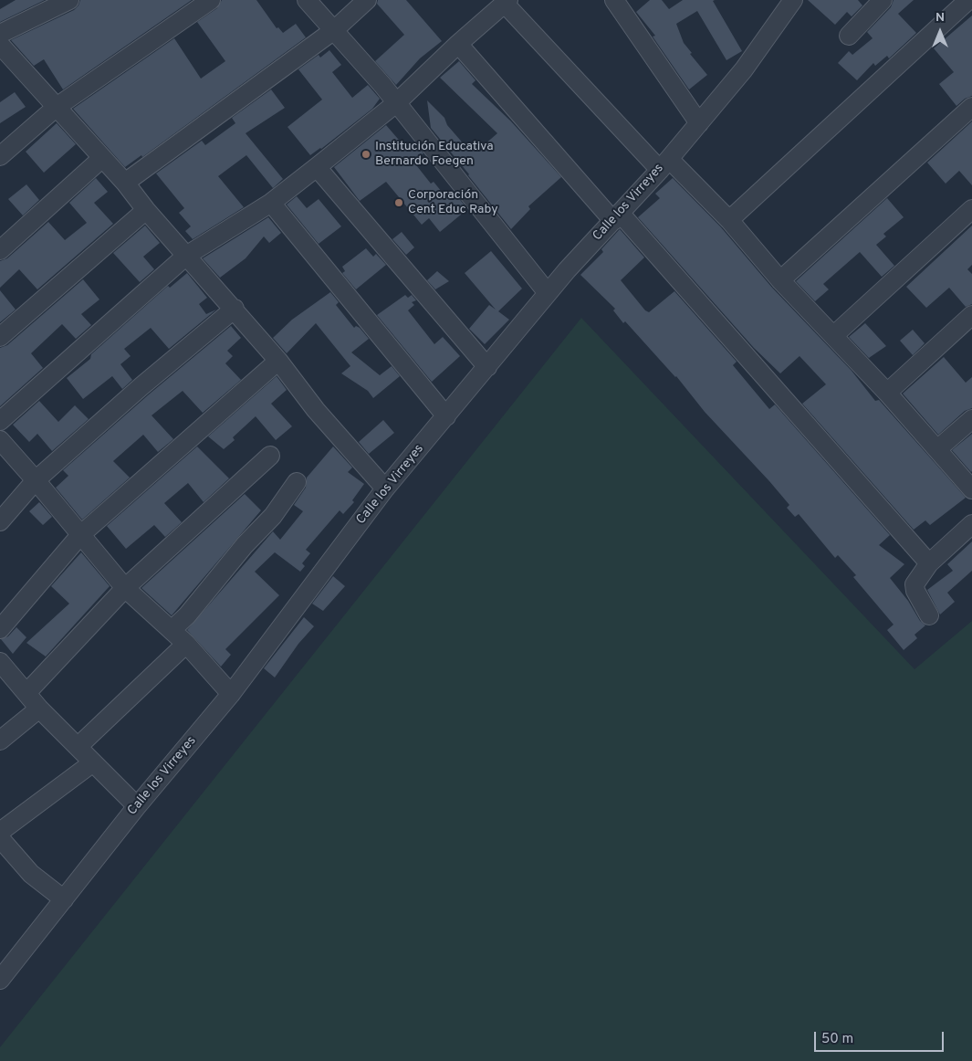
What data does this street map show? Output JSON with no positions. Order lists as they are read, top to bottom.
{
  "streets": {
    "street": ["Calle los Virreyes"]
  },
  "places": ["Institución Educativa Bernardo Foegen", "Corporación Cent Educ Raby"],
  "scale_bar": "50 m",
  "north": "top"
}
